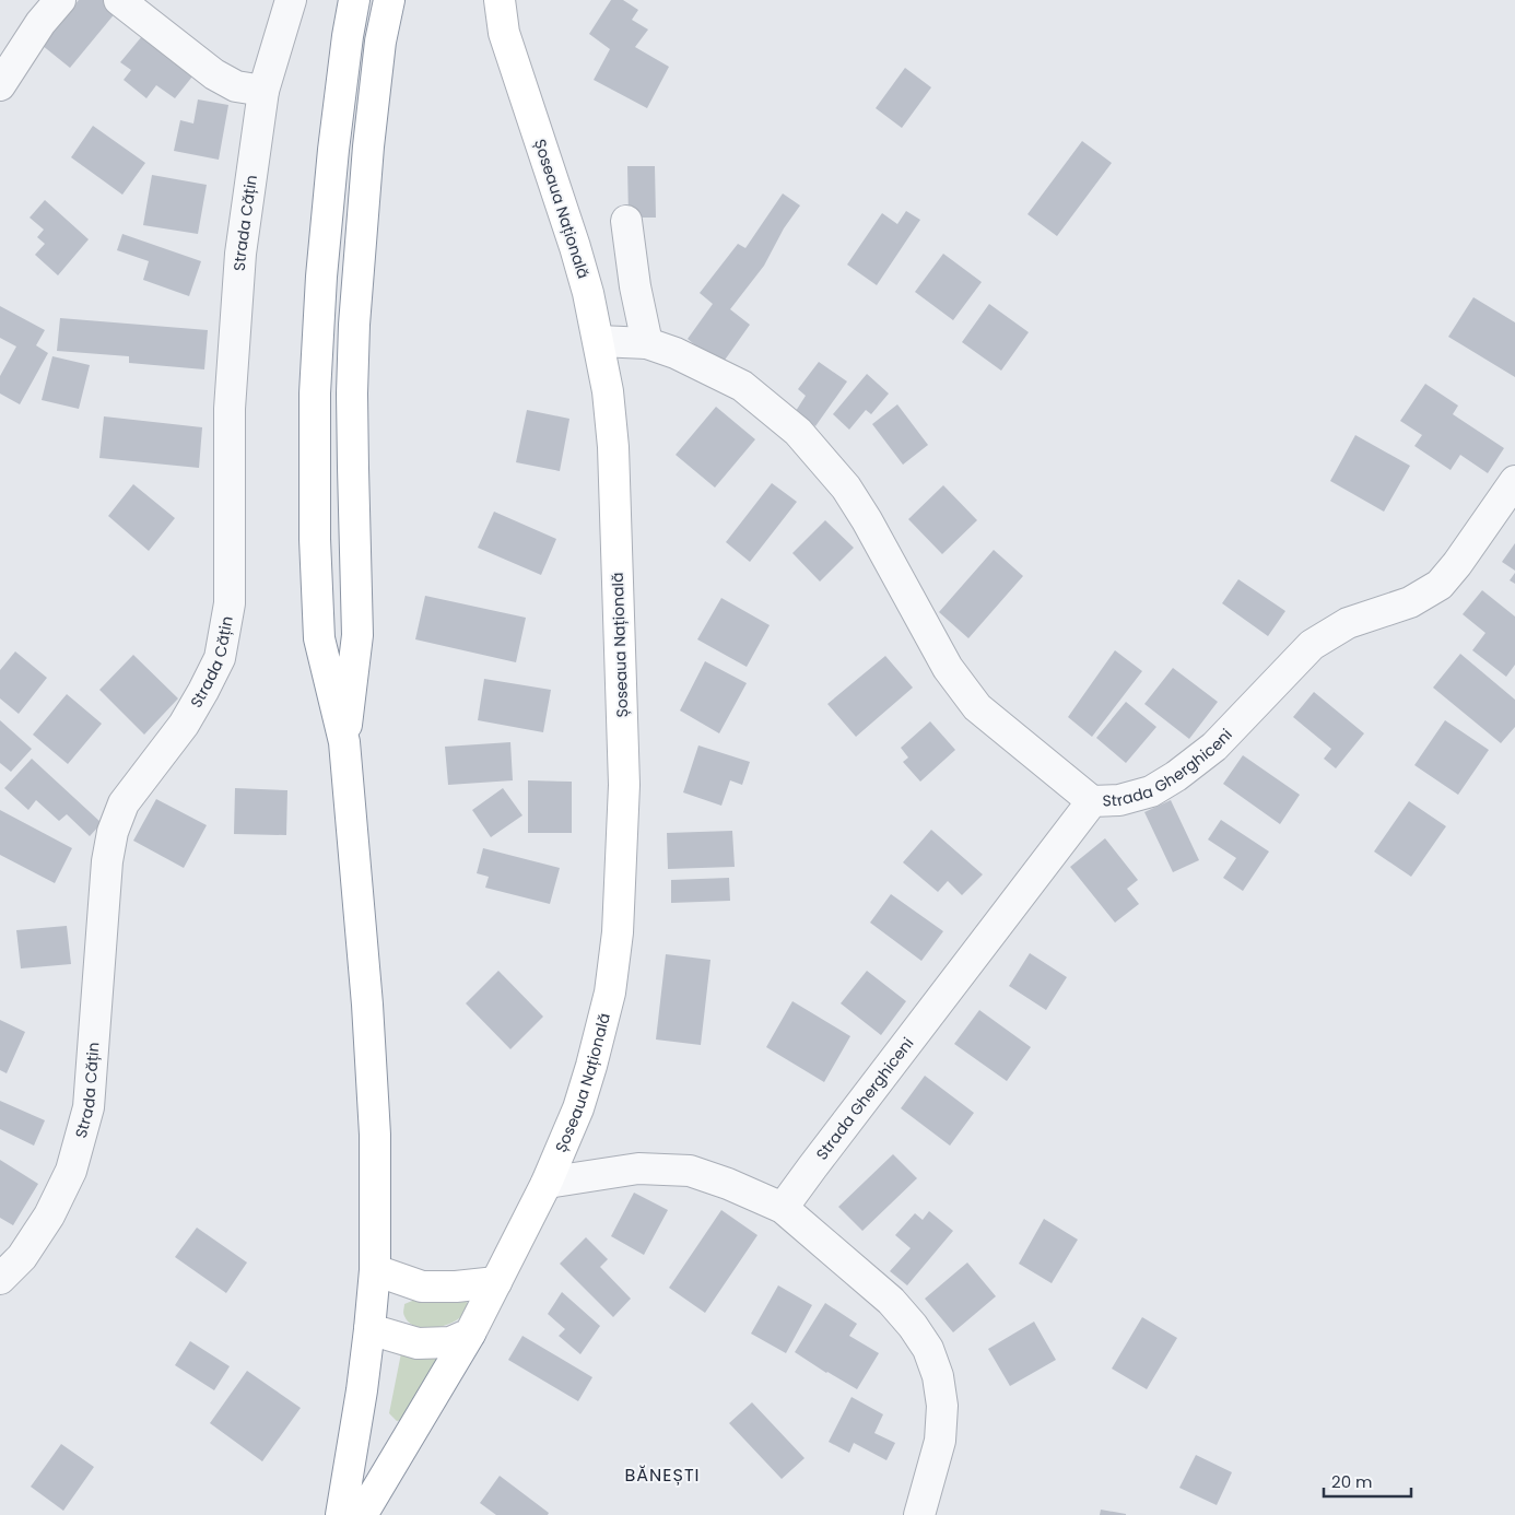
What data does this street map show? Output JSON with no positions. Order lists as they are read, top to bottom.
{
  "streets": {
    "main road": ["Șoseaua Națională"],
    "street": ["Strada Cățin", "Strada Gherghiceni"]
  },
  "districts": ["BĂNEȘTI"],
  "scale_bar": "20 m"
}
